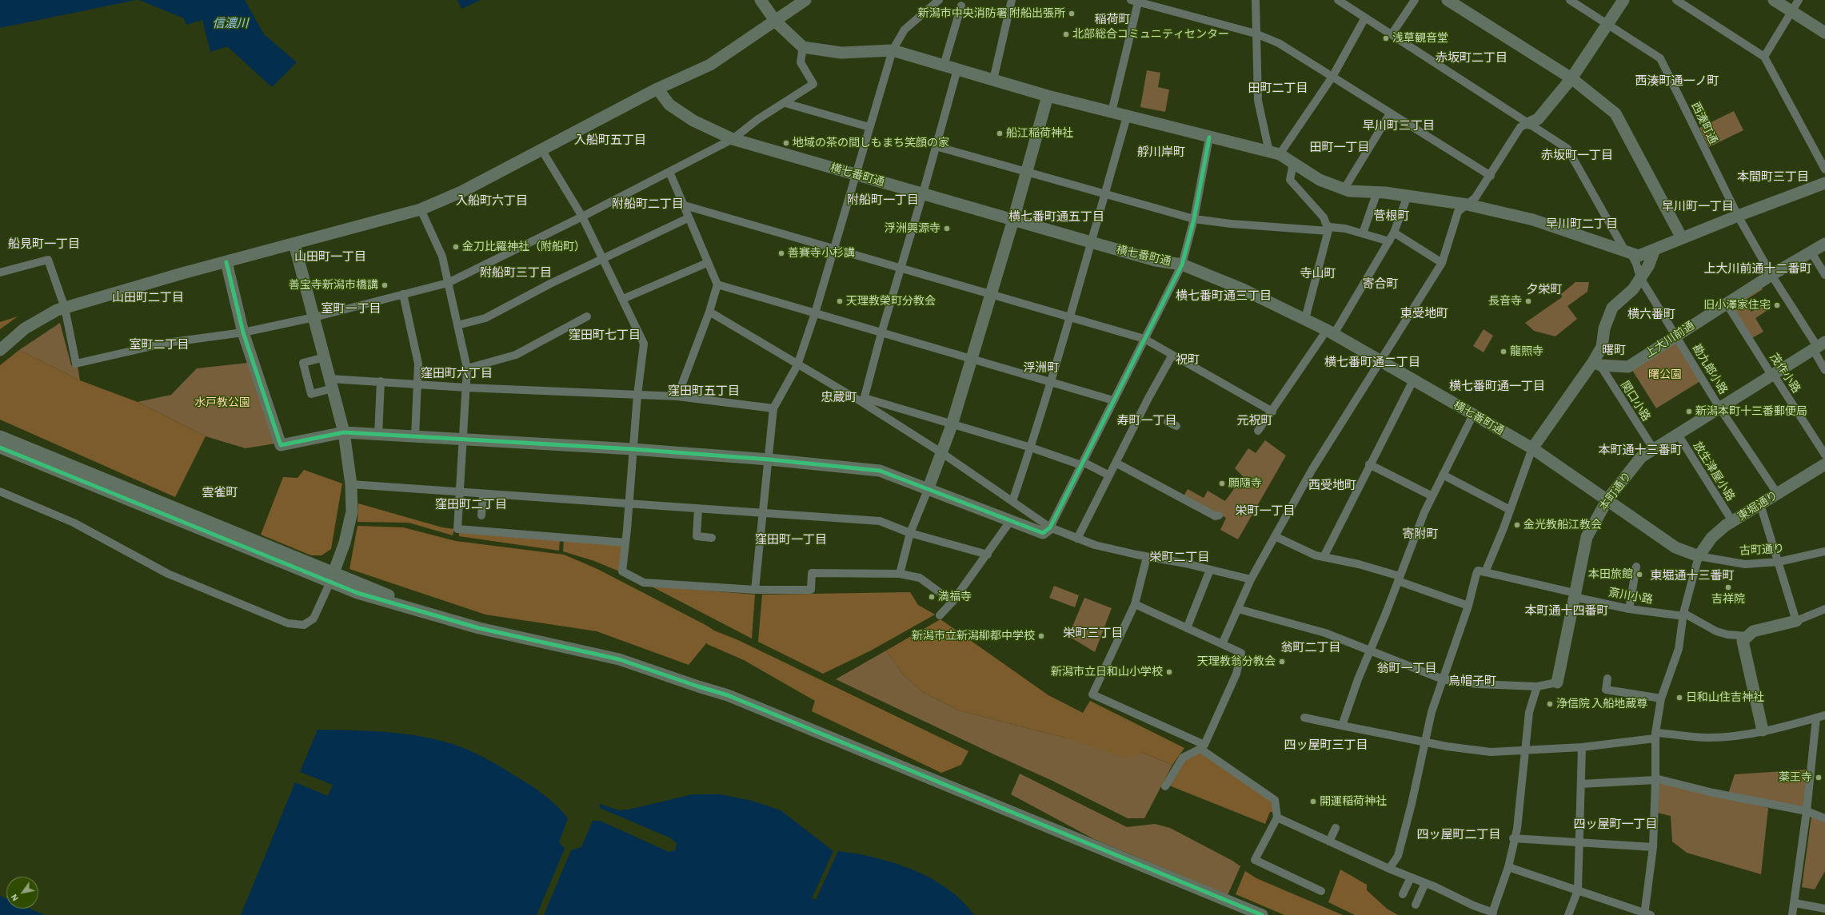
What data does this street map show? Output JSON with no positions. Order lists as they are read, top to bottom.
{
  "streets": {
    "street": [
      "西湊町通",
      "横七番町通",
      "上大川前通",
      "勘九郎小路",
      "茂作小路",
      "関口小路",
      "放生津屋小路",
      "本町通り",
      "東堀通り",
      "古町通り",
      "斎川小路"
    ]
  },
  "crossings": [
    ["西湊町通", "上大川前通"],
    ["西湊町通", "本町通り"],
    ["横七番町通", "本町通り"],
    ["横七番町通", "東堀通り"],
    ["横七番町通", "古町通り"],
    ["上大川前通", "勘九郎小路"],
    ["上大川前通", "茂作小路"],
    ["上大川前通", "関口小路"],
    ["勘九郎小路", "本町通り"],
    ["勘九郎小路", "東堀通り"],
    ["茂作小路", "本町通り"],
    ["関口小路", "本町通り"],
    ["放生津屋小路", "本町通り"],
    ["放生津屋小路", "東堀通り"],
    ["本町通り", "斎川小路"],
    ["東堀通り", "古町通り"]
  ],
  "districts": [
    "稲荷町",
    "赤坂町二丁目",
    "西湊町通一ノ町",
    "田町二丁目",
    "早川町三丁目",
    "入船町五丁目",
    "田町一丁目",
    "艀川岸町",
    "赤坂町一丁目",
    "本間町三丁目",
    "附船町一丁目",
    "入船町六丁目",
    "附船町二丁目",
    "早川町一丁目",
    "菅根町",
    "横七番町通五丁目",
    "早川町二丁目",
    "船見町一丁目",
    "山田町一丁目",
    "上大川前通十二番町",
    "附船町三丁目",
    "寺山町",
    "寄合町",
    "夕栄町",
    "横七番町通三丁目",
    "山田町二丁目",
    "室町一丁目",
    "東受地町",
    "横六番町",
    "窪田町七丁目",
    "室町二丁目",
    "曙町",
    "祝町",
    "横七番町通二丁目",
    "浮洲町",
    "窪田町六丁目",
    "横七番町通一丁目",
    "窪田町五丁目",
    "忠蔵町",
    "寿町一丁目",
    "元祝町",
    "本町通十三番町",
    "西受地町",
    "雲雀町",
    "窪田町二丁目",
    "栄町一丁目",
    "寄附町",
    "窪田町一丁目",
    "栄町二丁目",
    "東堀通十三番町",
    "本町通十四番町",
    "栄町三丁目",
    "翁町二丁目",
    "翁町一丁目",
    "烏帽子町",
    "四ッ屋町三丁目",
    "四ッ屋町一丁目",
    "四ッ屋町二丁目"
  ],
  "water": ["信濃川"],
  "parks": ["曙公園", "水戸教公園"],
  "places": [
    "新潟市中央消防署 附船出張所",
    "北部総合コミュニティセンター",
    "浅草観音堂",
    "船江稲荷神社",
    "地域の茶の間しもまち笑顔の家",
    "浮洲興源寺",
    "金刀比羅神社（附船町）",
    "善賽寺小杉講",
    "善宝寺新潟市橋講",
    "天理教榮町分教会",
    "長音寺",
    "旧小澤家住宅",
    "龍照寺",
    "新潟本町十三番郵便局",
    "願隨寺",
    "金光教船江教会",
    "本田旅館",
    "吉祥院",
    "満福寺",
    "新潟市立新潟柳都中学校",
    "天理教翁分教会",
    "新潟市立日和山小学校",
    "日和山住吉神社",
    "浄信院 入船地蔵尊",
    "薬王寺",
    "開運稲荷神社"
  ],
  "north": "bottom left"
}
